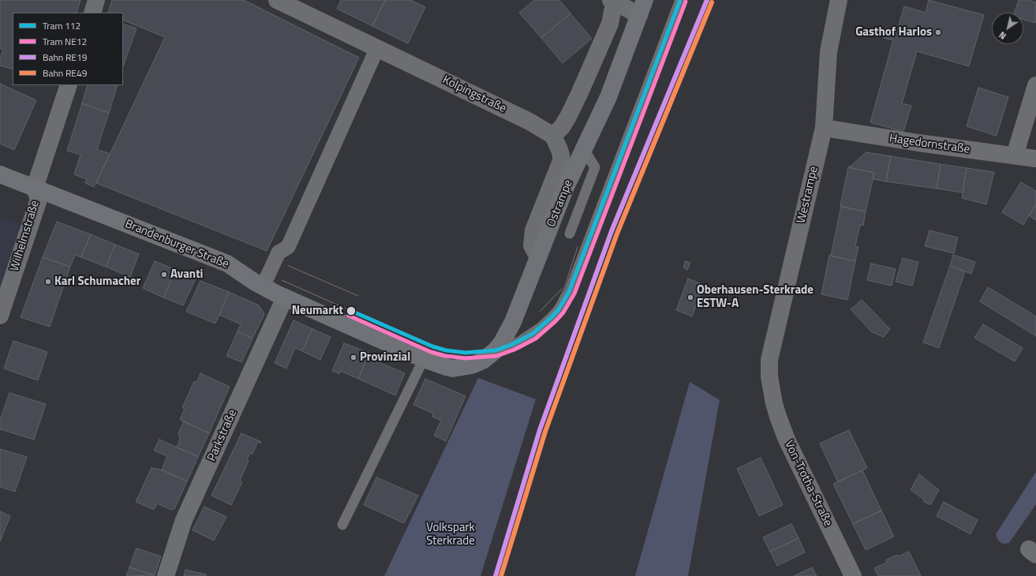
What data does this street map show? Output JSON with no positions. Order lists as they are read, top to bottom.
{
  "streets": {
    "main road": ["Ostrampe", "Brandenburger Straße"],
    "street": [
      "Kolpingstraße",
      "Hagedornstraße",
      "Westrampe",
      "Wilhelmstraße",
      "Parkstraße",
      "Von-Trotha-Straße"
    ]
  },
  "crossings": [
    ["Hagedornstraße", "Westrampe"],
    ["Westrampe", "Von-Trotha-Straße"],
    ["Ostrampe", "Brandenburger Straße"],
    ["Wilhelmstraße", "Brandenburger Straße"],
    ["Brandenburger Straße", "Parkstraße"]
  ],
  "parks": ["Volkspark Sterkrade"],
  "places": [
    "Gasthof Harlos",
    "Avanti",
    "Karl Schumacher",
    "Oberhausen-Sterkrade ESTW-A",
    "Neumarkt",
    "Provinzial"
  ],
  "lines": [
    "tram line 112",
    "rail line RE19",
    "tram line NE12",
    "rail line RE49"
  ],
  "legend": [
    "Tram 112",
    "Tram NE12",
    "Bahn RE19",
    "Bahn RE49"
  ],
  "north": "bottom left"
}
